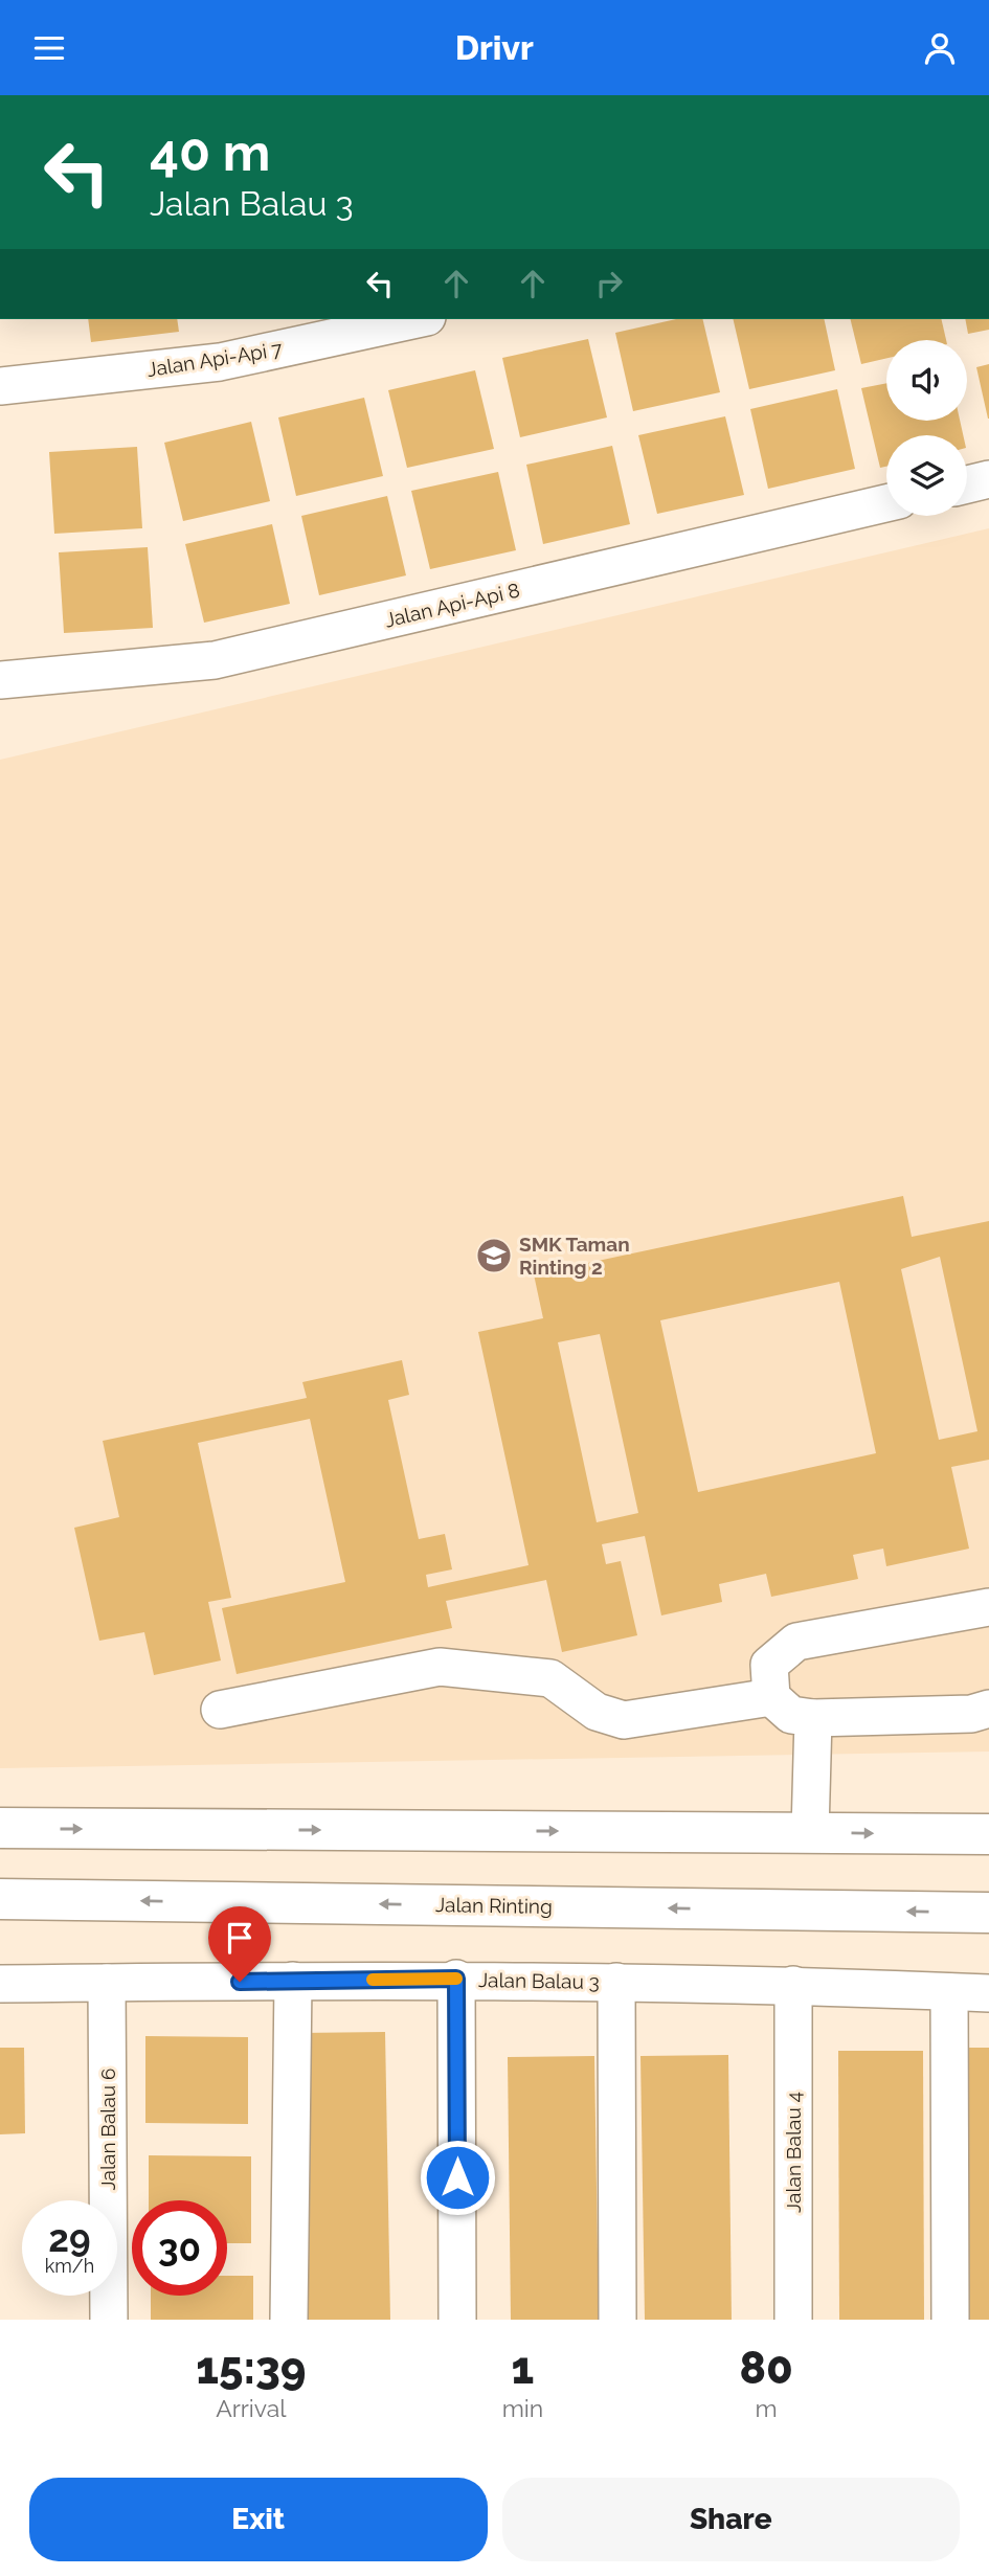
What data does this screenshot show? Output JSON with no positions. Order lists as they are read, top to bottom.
{
  "streets": {
    "main road": ["Jalan Rinting"],
    "street": [
      "Jalan Api-Api 7",
      "Jalan Api-Api 8",
      "Jalan Balau 3",
      "Jalan Balau 6",
      "Jalan Balau 4"
    ]
  },
  "crossings": [
    ["Jalan Balau 3", "Jalan Balau 6"],
    ["Jalan Balau 3", "Jalan Balau 4"]
  ],
  "places": {
    "school or university": ["SMK Taman Rinting 2"]
  },
  "page": {
    "header": "Drivr",
    "turn": ["40 m", "Jalan Balau 3"],
    "speed": "29 km/h",
    "limit": "30",
    "eta": [
      "15:39",
      "Arrival",
      "1",
      "min",
      "80",
      "m"
    ],
    "buttons": ["Exit", "Share"]
  }
}
